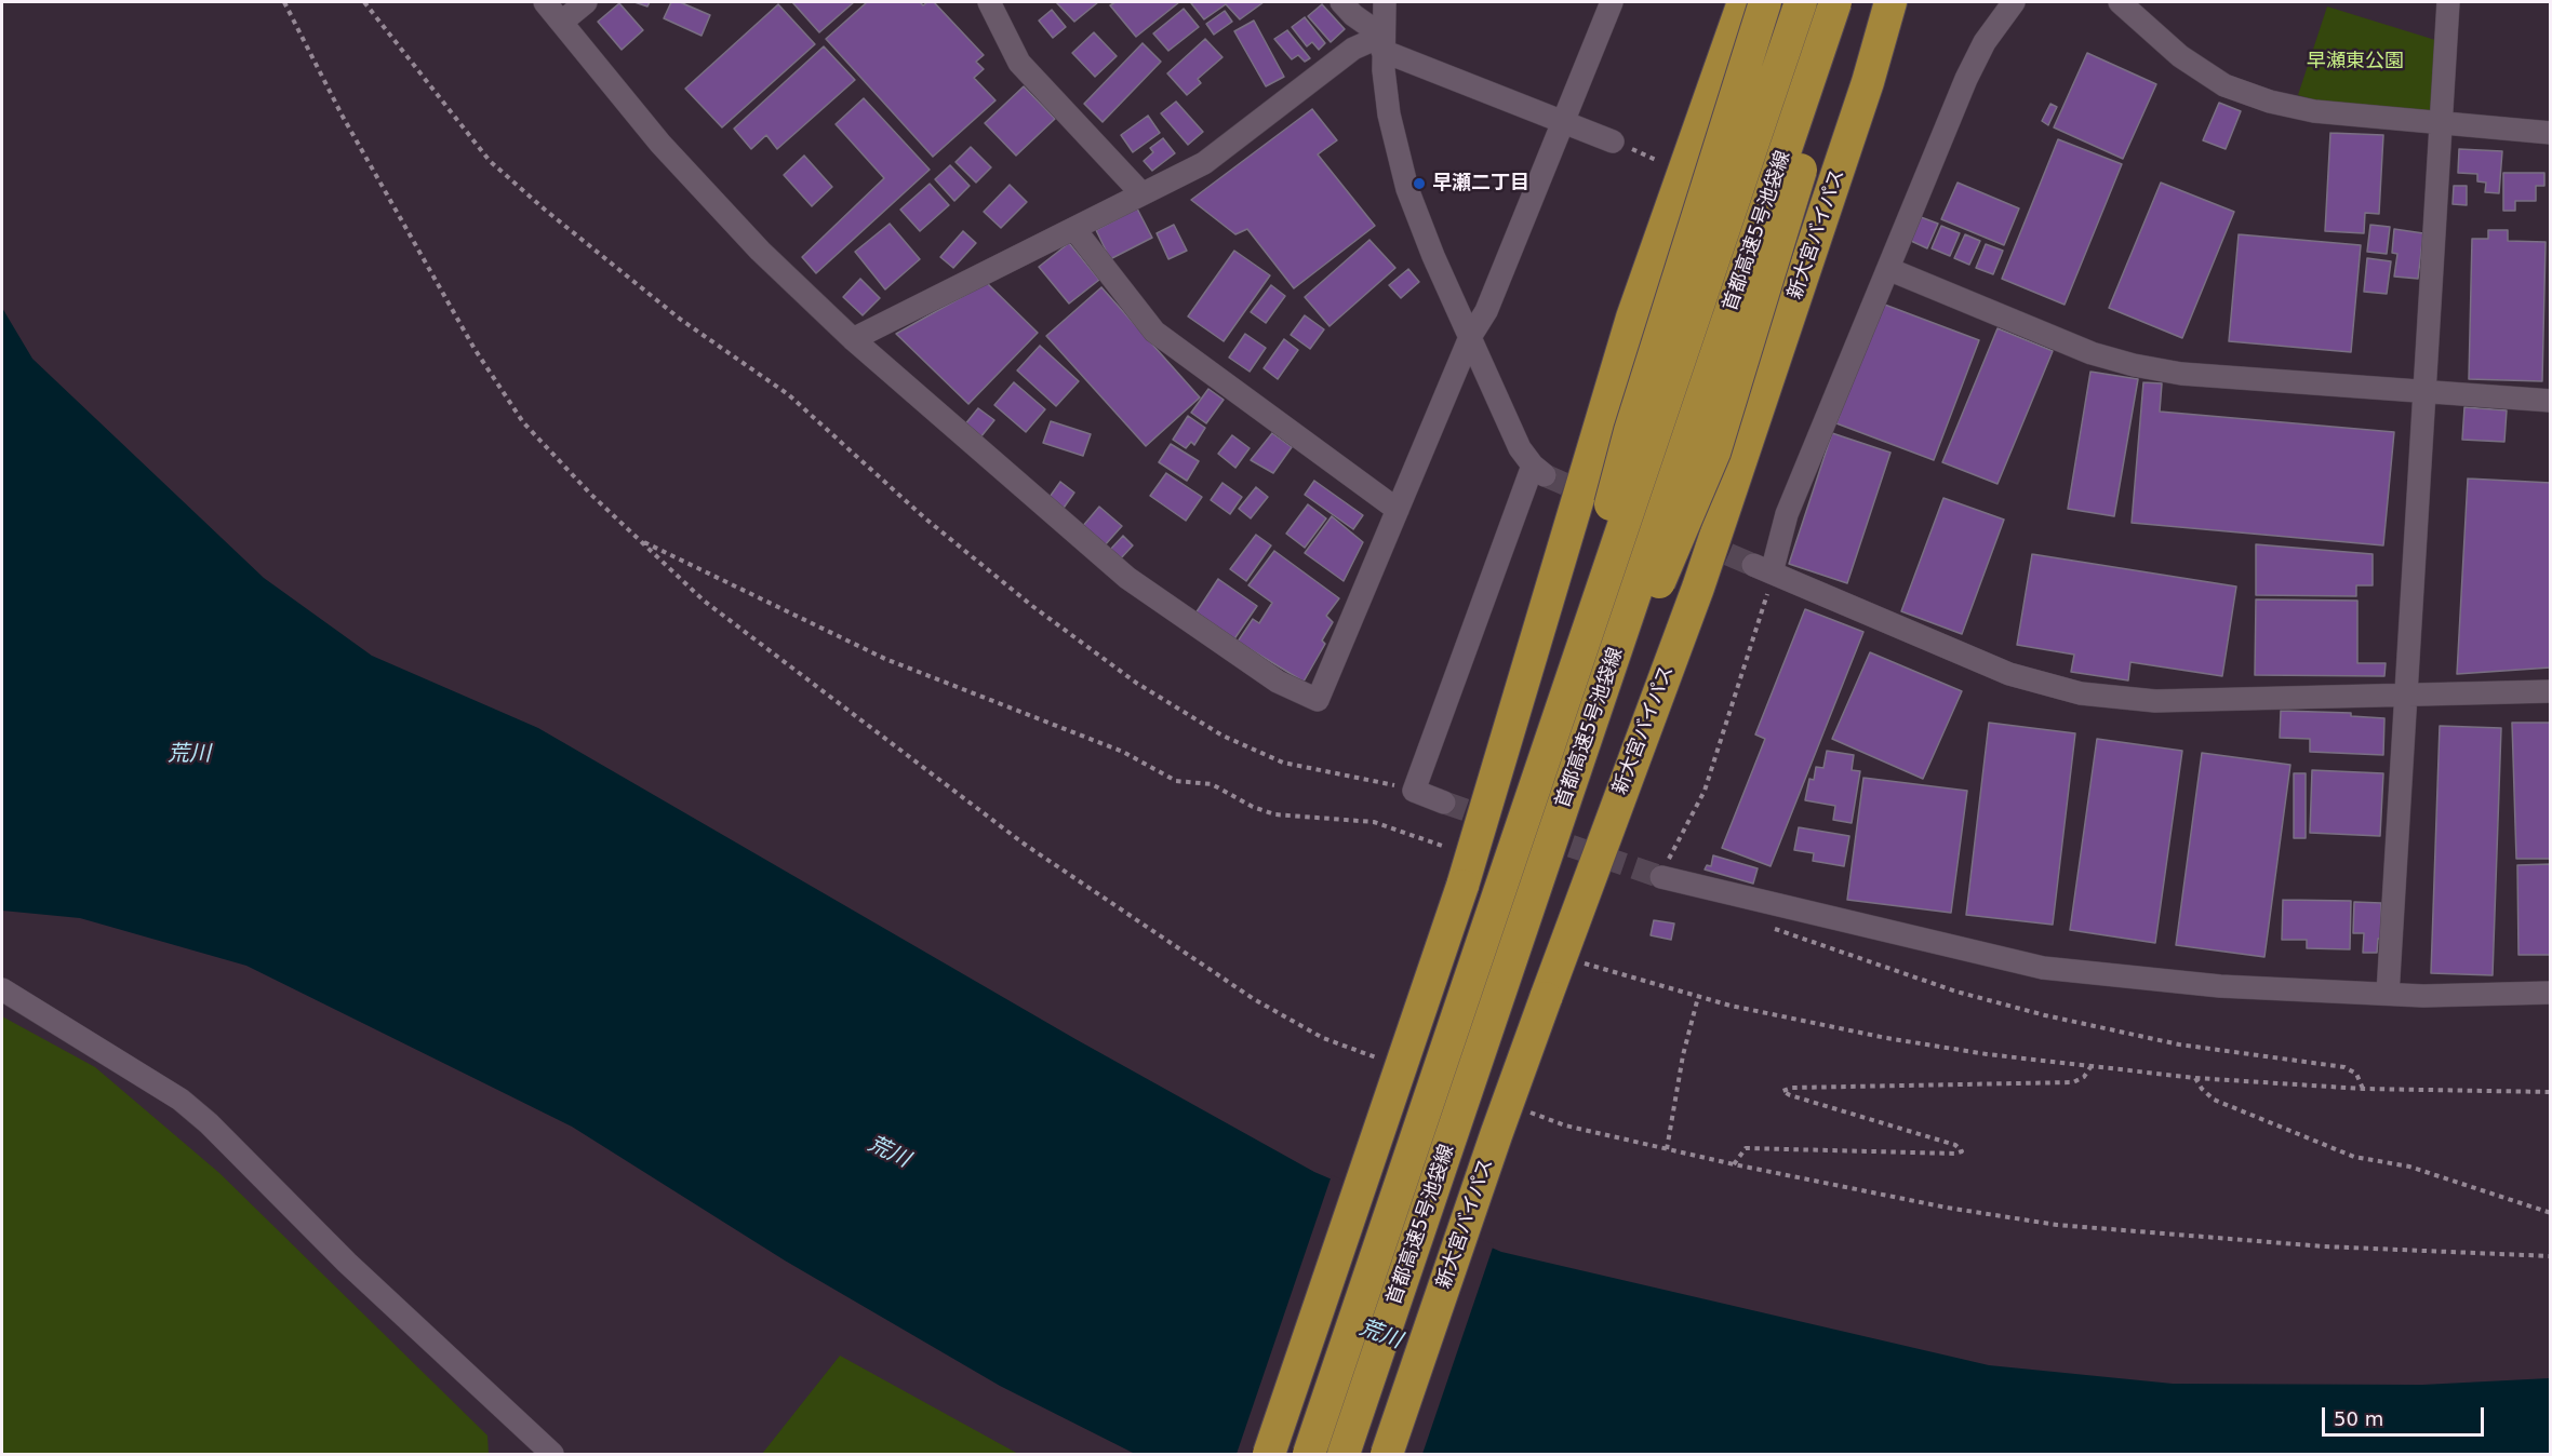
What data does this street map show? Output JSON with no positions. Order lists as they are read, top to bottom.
{
  "streets": {
    "highway": ["首都高速5号池袋線", "新大宮バイパス"]
  },
  "water": ["荒川"],
  "parks": ["早瀬東公園"],
  "places": ["早瀬二丁目"],
  "scale_bar": "50 m"
}
